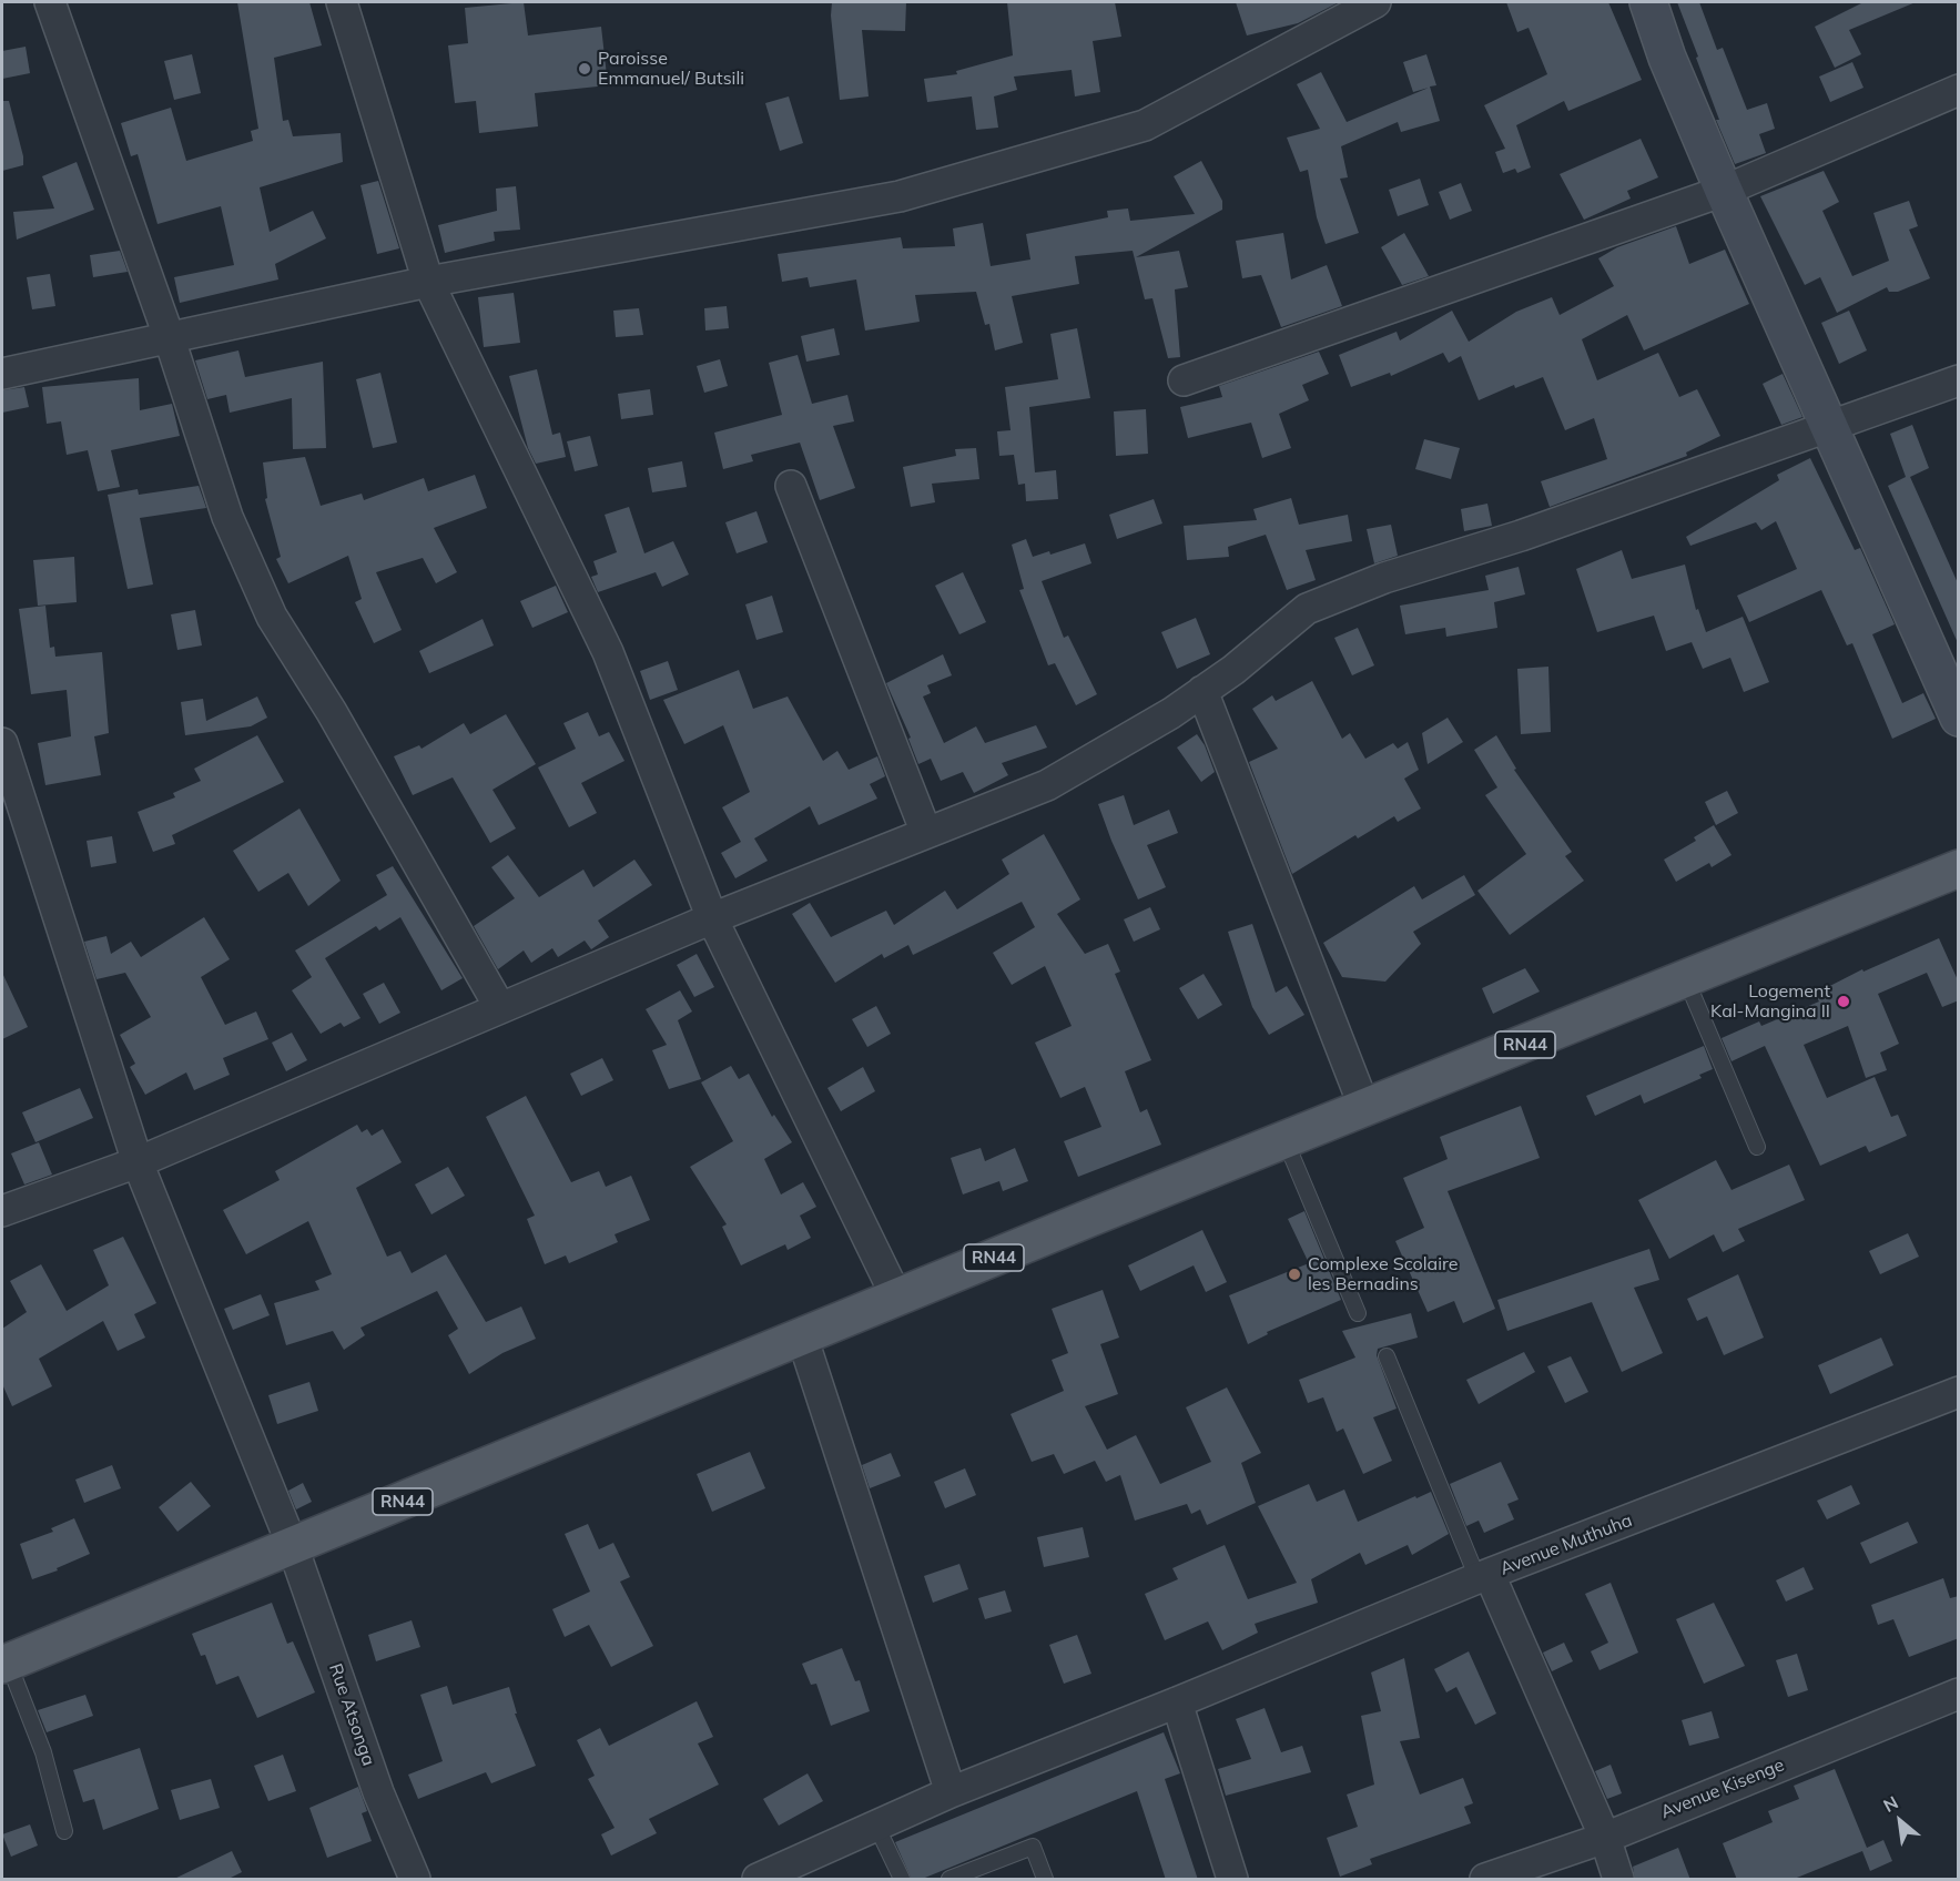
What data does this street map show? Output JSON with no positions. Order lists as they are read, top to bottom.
{
  "streets": {
    "main road": ["RN44"],
    "street": ["Avenue Muthuha", "Rue Atsonga", "Avenue Kisenge"]
  },
  "crossings": [
    ["RN44", "Rue Atsonga"]
  ],
  "places": ["Paroisse Emmanuel/ Butsili", "Logement Kal-Mangina II", "Complexe Scolaire les Bernadins"],
  "north": "top left"
}
